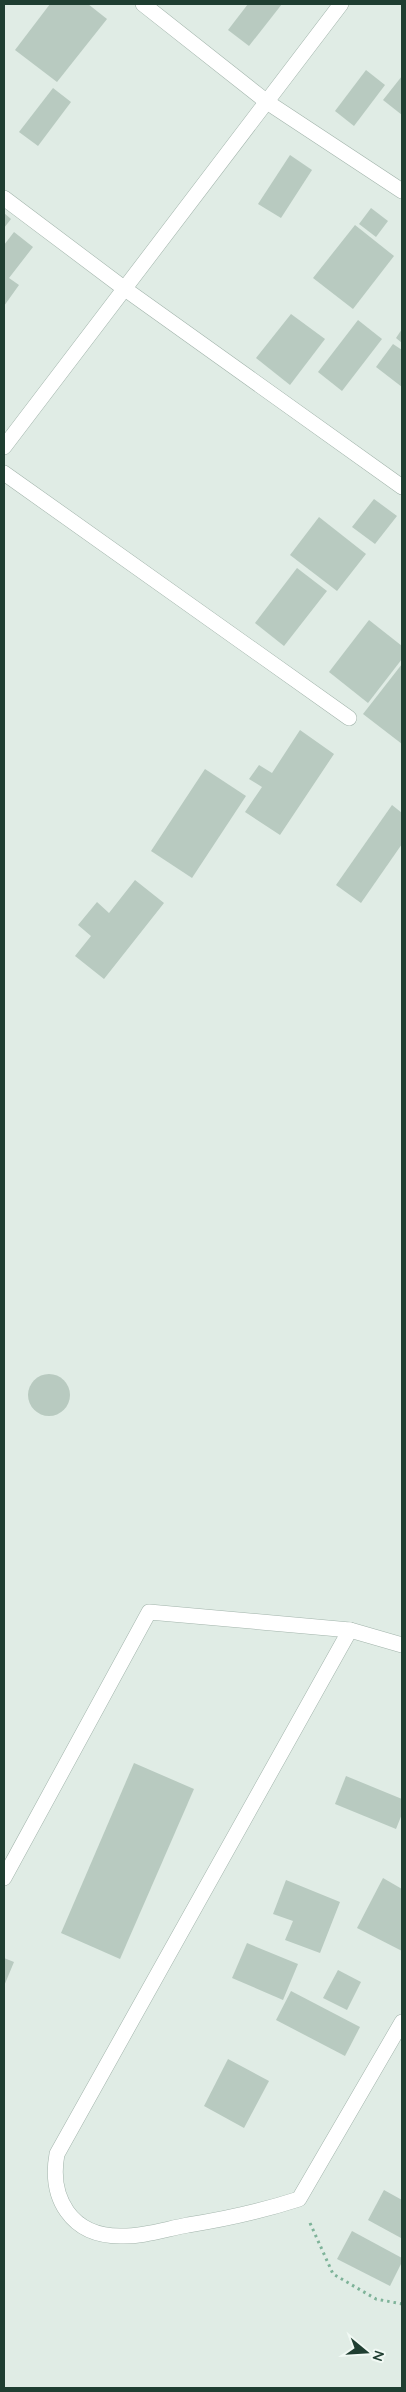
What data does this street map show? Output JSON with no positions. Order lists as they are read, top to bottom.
{
  "north": "right"
}
